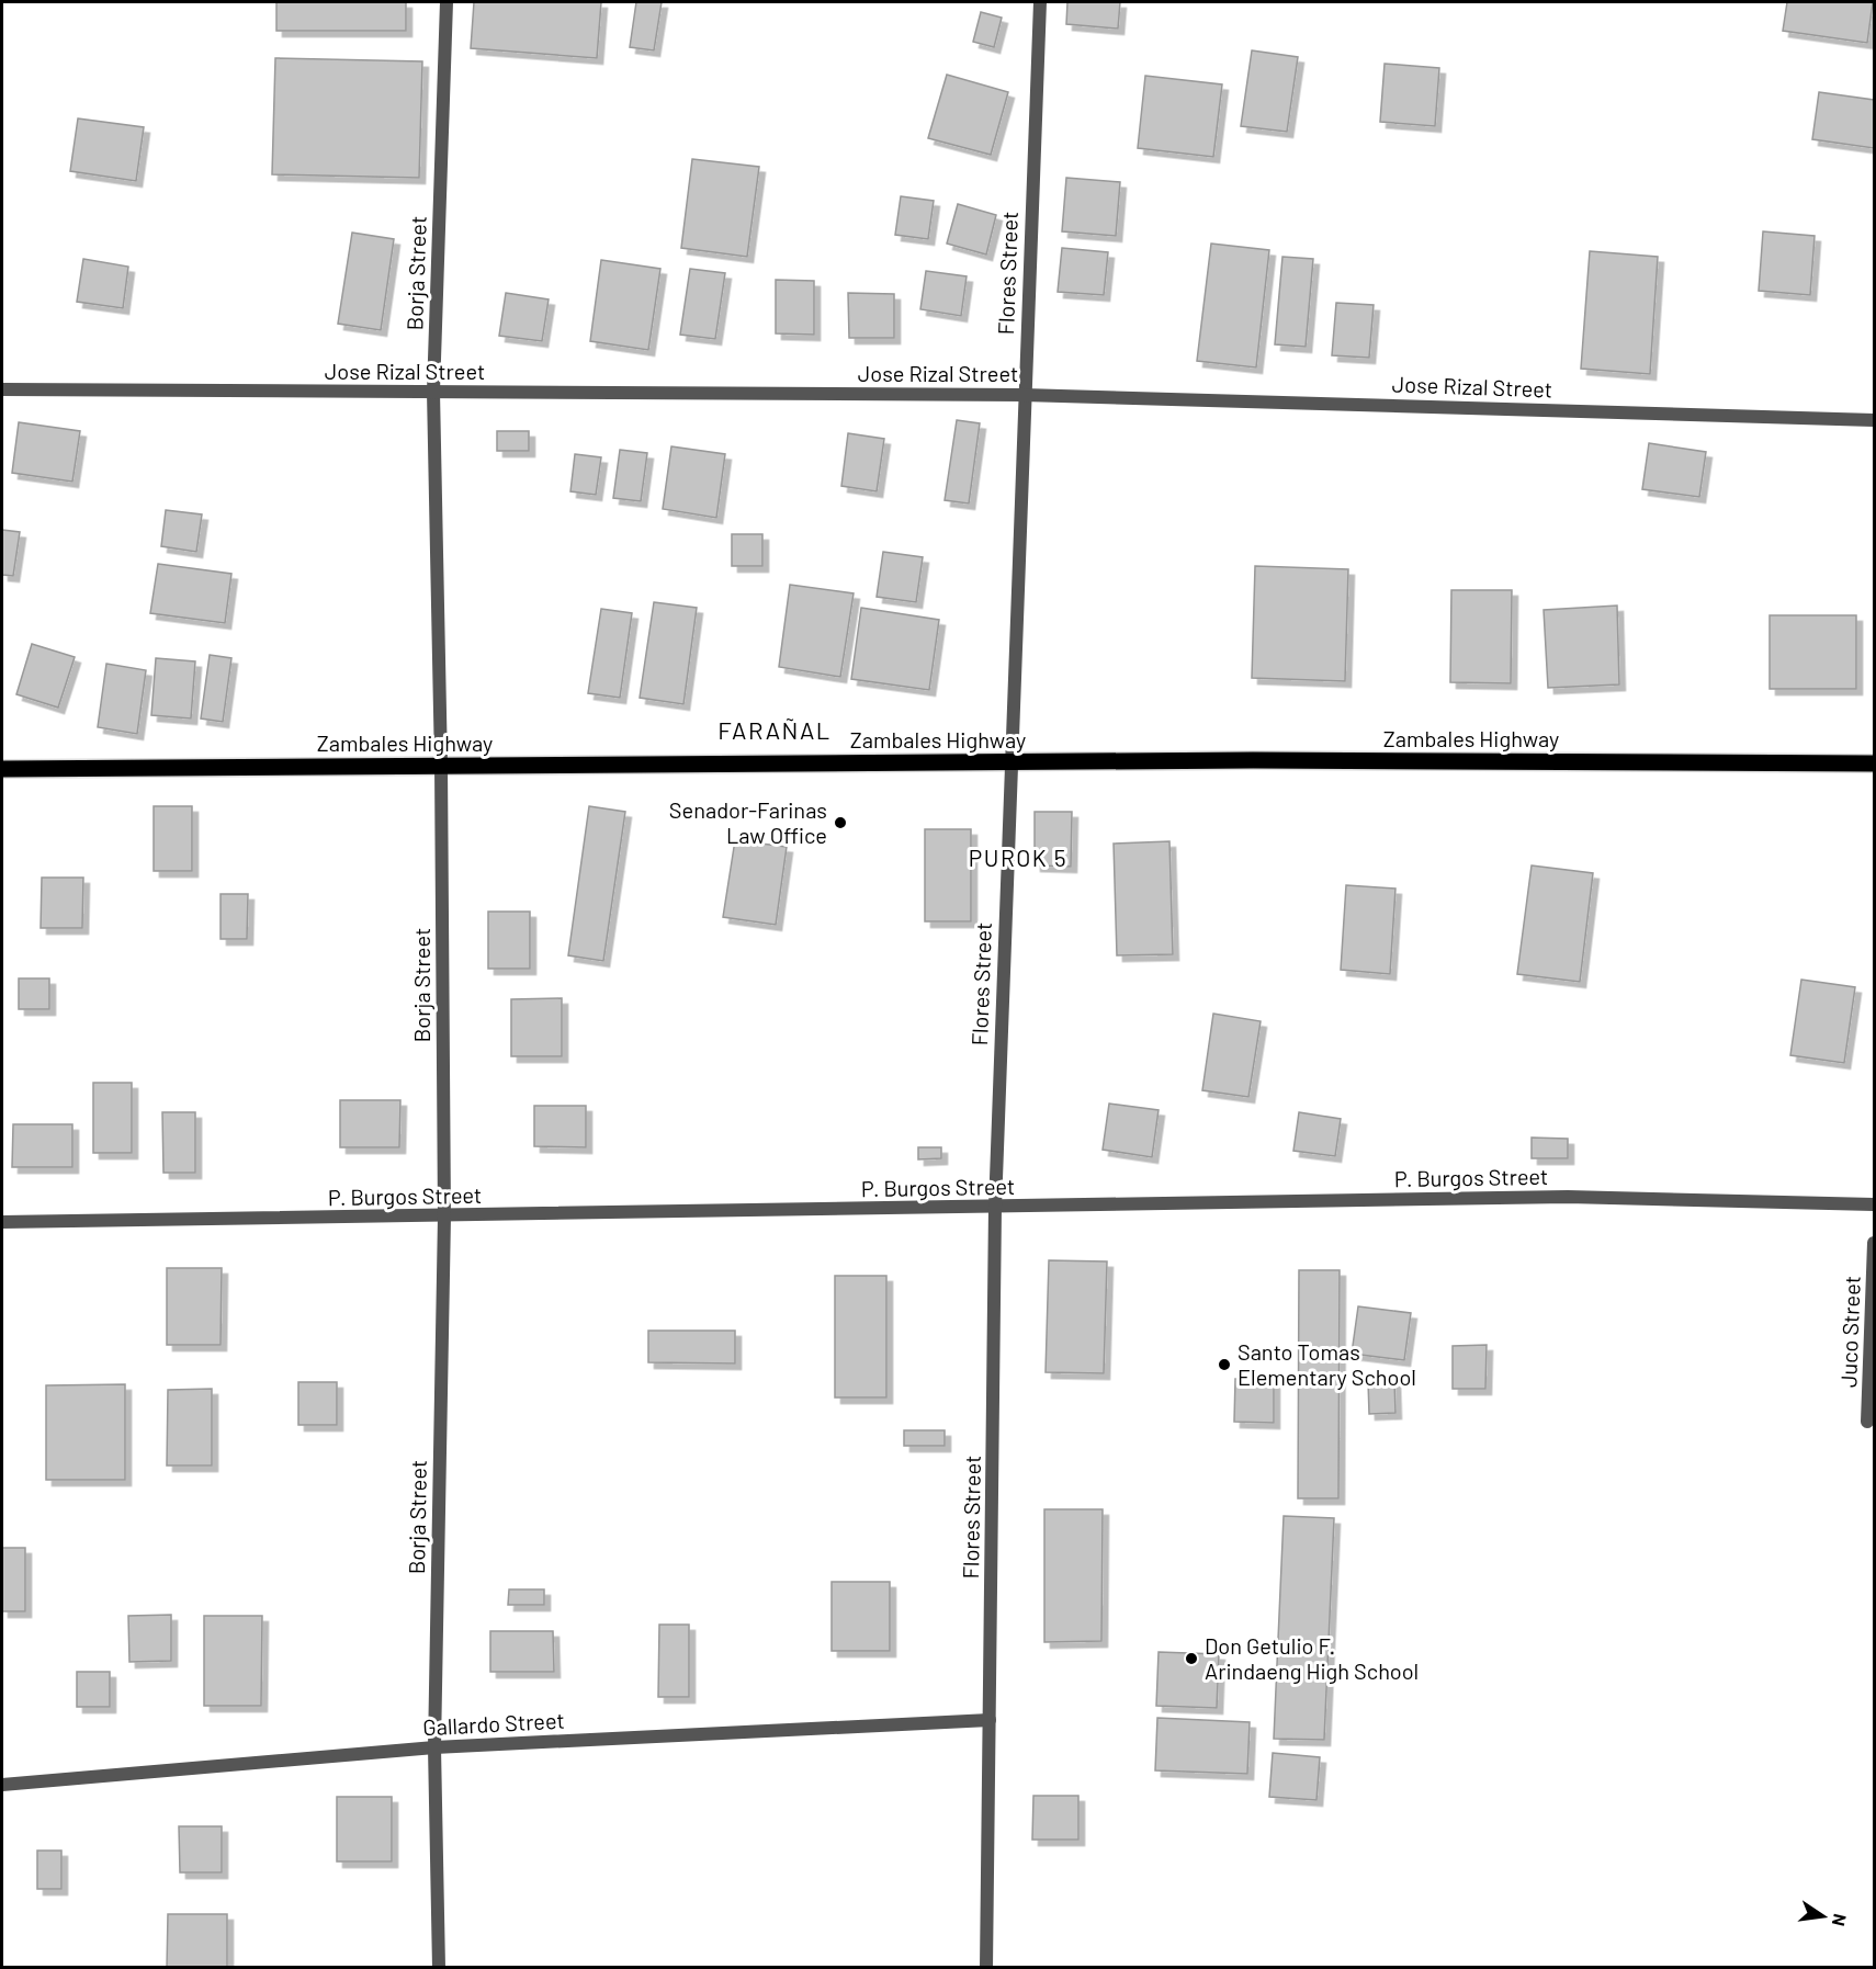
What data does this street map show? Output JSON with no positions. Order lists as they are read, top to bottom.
{
  "streets": {
    "main road": ["Zambales Highway"],
    "street": [
      "Borja Street",
      "Flores Street",
      "Jose Rizal Street",
      "P. Burgos Street",
      "Juco Street",
      "Gallardo Street"
    ]
  },
  "crossings": [
    ["Borja Street", "Jose Rizal Street"],
    ["Borja Street", "Zambales Highway"],
    ["Borja Street", "P. Burgos Street"],
    ["Borja Street", "Gallardo Street"],
    ["Flores Street", "Jose Rizal Street"],
    ["Flores Street", "Zambales Highway"],
    ["Flores Street", "P. Burgos Street"],
    ["Flores Street", "Gallardo Street"]
  ],
  "districts": ["FARAÑAL", "PUROK 5"],
  "places": ["Senador-Farinas Law Office", "Santo Tomas Elementary School", "Don Getulio F. Arindaeng High School"],
  "north": "right"
}
